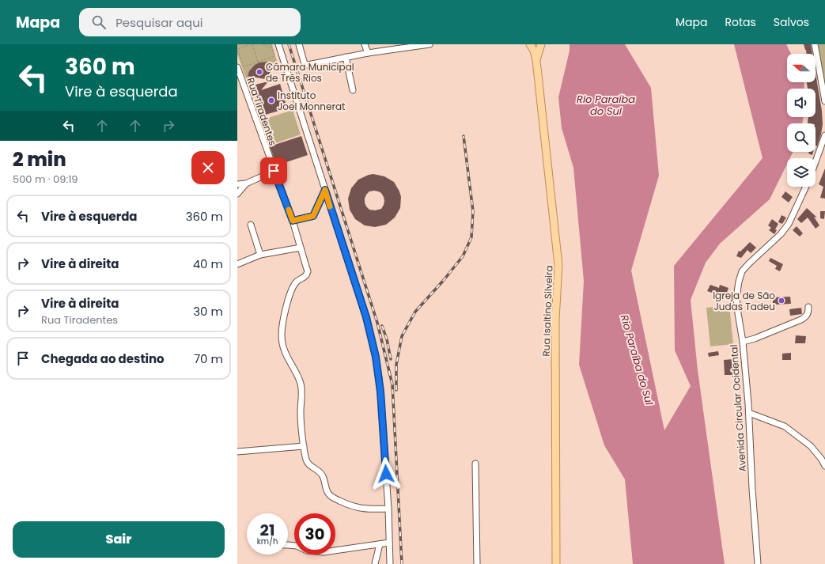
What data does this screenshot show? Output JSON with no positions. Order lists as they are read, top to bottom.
{
  "streets": {
    "main road": ["Rua Isaltino Silveira"],
    "street": ["Rua Tiradentes", "Avenida Circular Ocidental"]
  },
  "water": ["Rio Paraíba do Sul"],
  "places": ["Câmara Municipal de Três Rios", "Instituto Joel Monnerat", "Igreja de São Judas Tadeu"],
  "north": "left",
  "page": {
    "header": "Mapa",
    "search": "Pesquisar aqui",
    "nav": ["Mapa", "Rotas", "Salvos"],
    "turn": ["360 m", "Vire à esquerda"],
    "heading": ["2 min", "500 m · 09:19"],
    "list": [
      {
        "name": "Vire à esquerda",
        "value": "360 m"
      },
      {
        "name": "Vire à direita",
        "value": "40 m"
      },
      {
        "name": "Vire à direita",
        "note": "Rua Tiradentes",
        "value": "30 m"
      },
      {
        "name": "Chegada ao destino",
        "value": "70 m"
      }
    ],
    "speed": "21 km/h",
    "limit": "30",
    "buttons": "Sair"
  }
}
